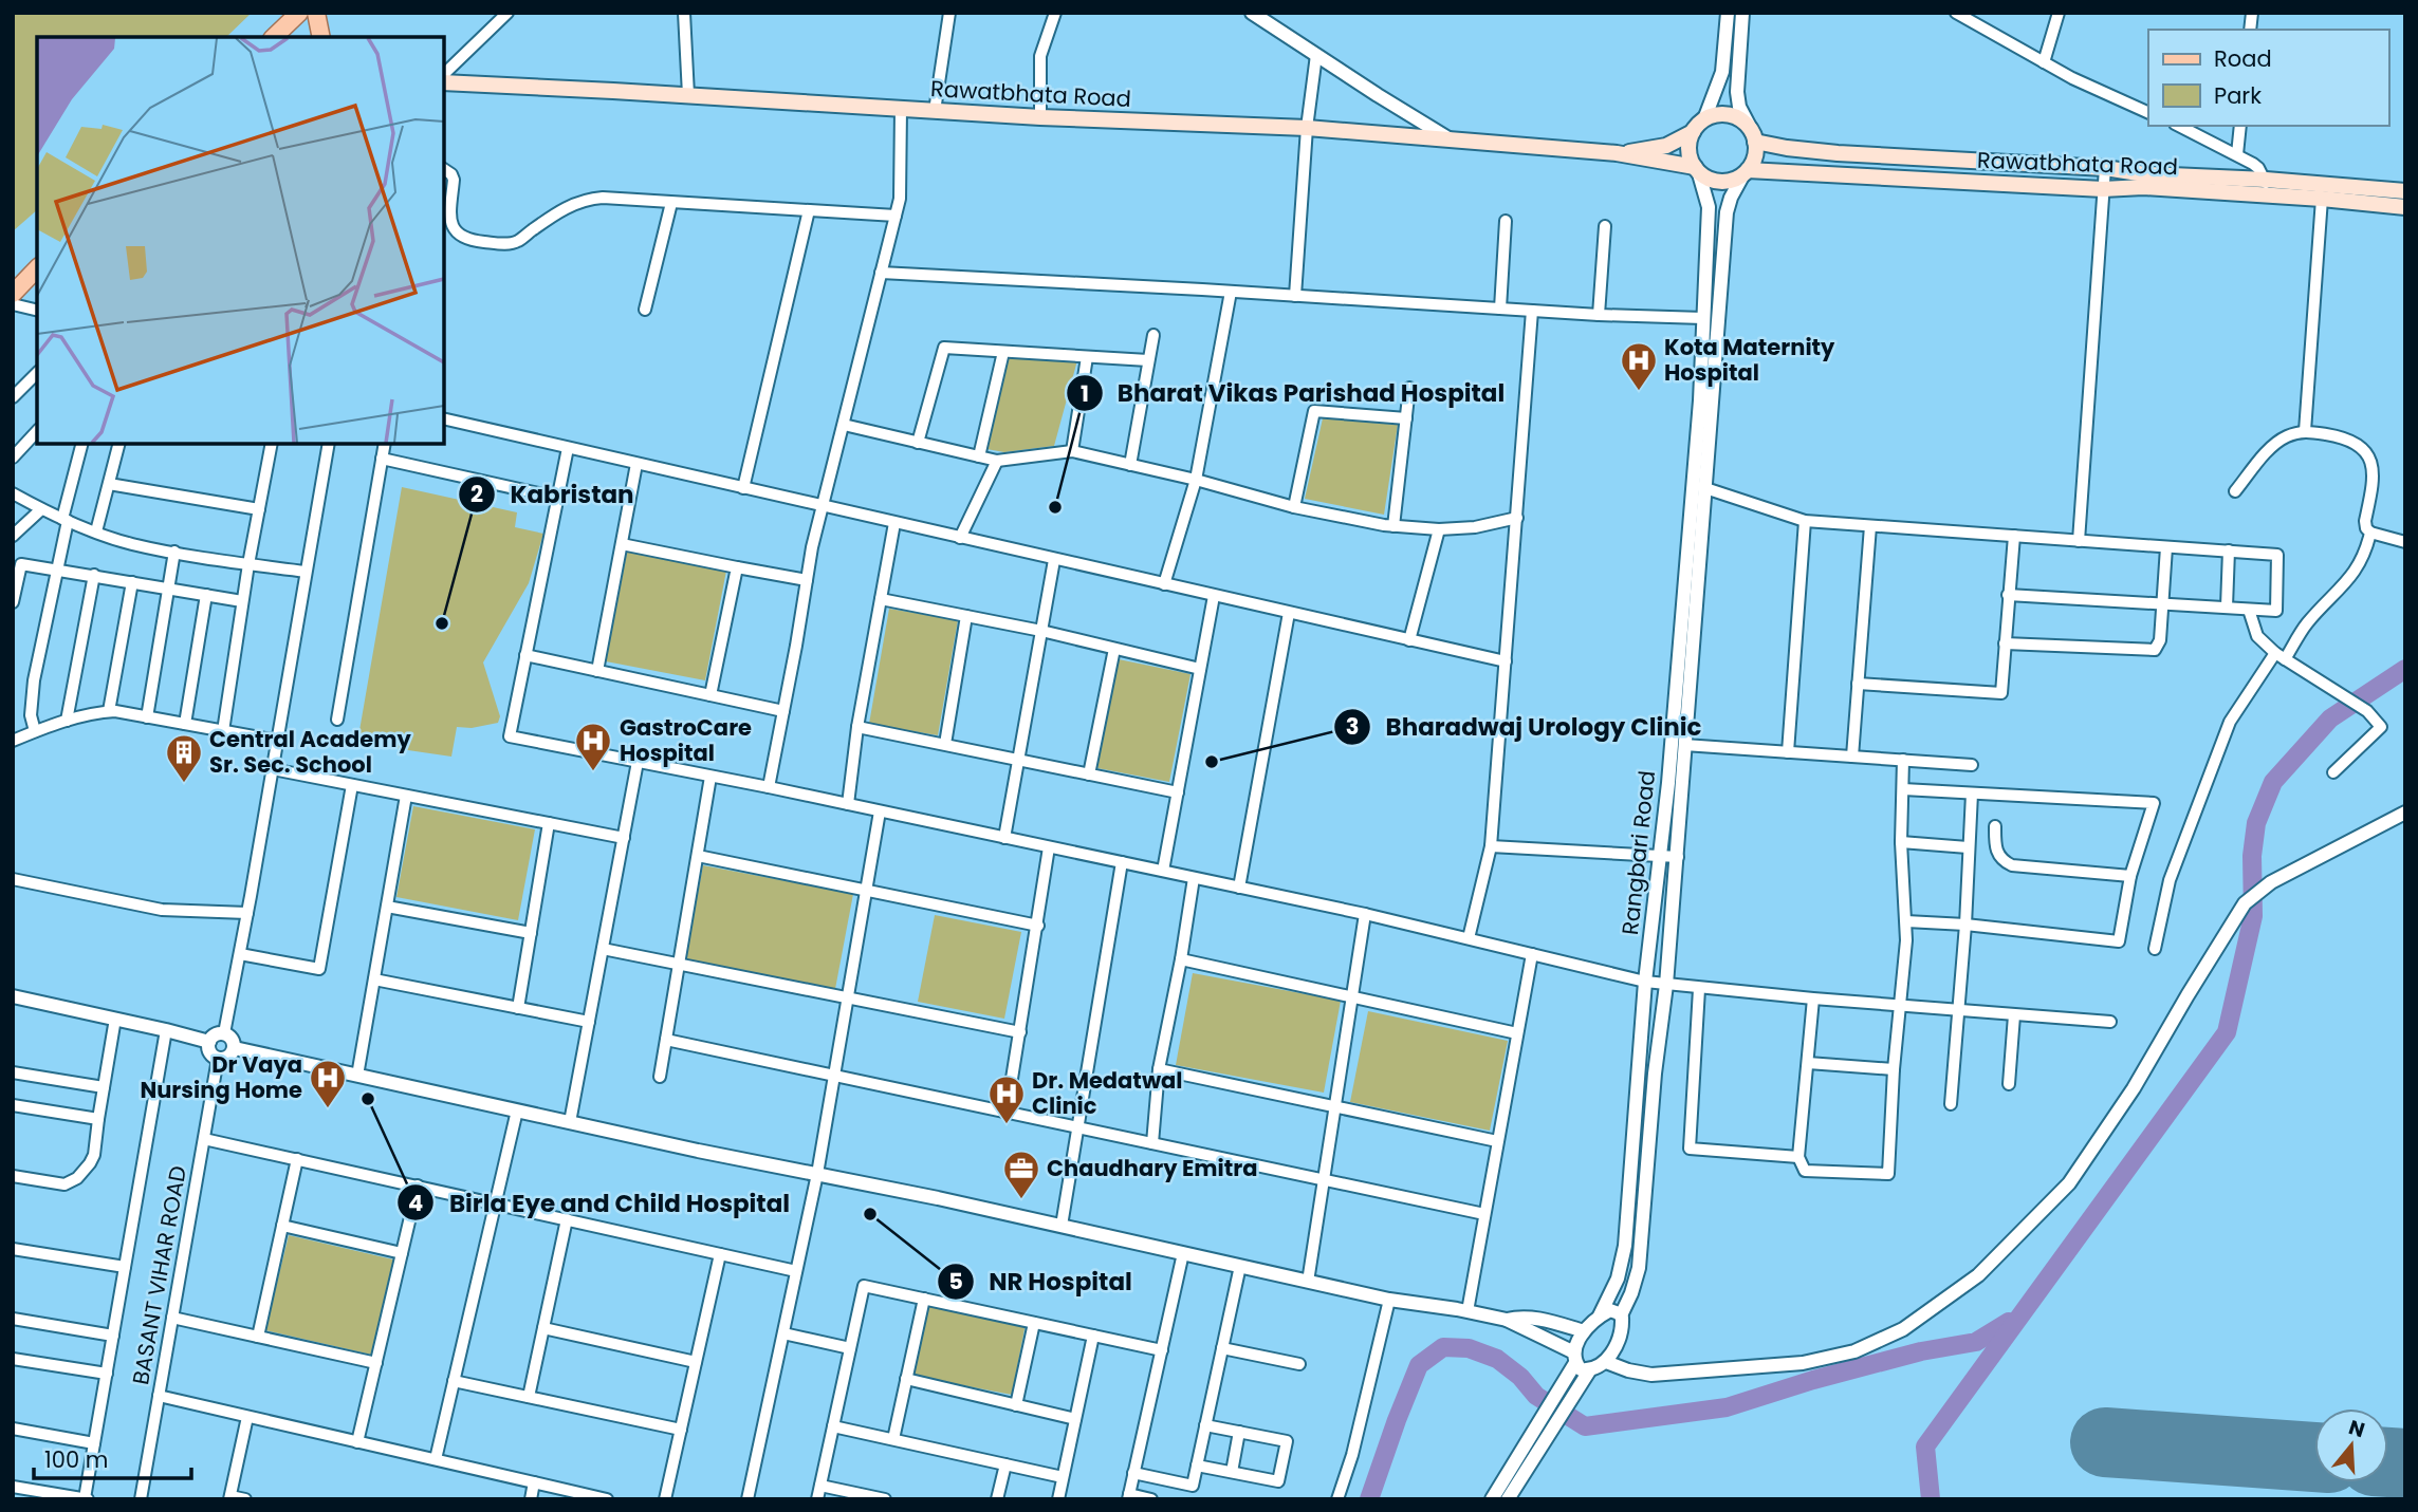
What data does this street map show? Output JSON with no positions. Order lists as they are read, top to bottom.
{
  "streets": {
    "main road": ["Rawatbhata Road"],
    "street": ["Rangbari Road", "BASANT VIHAR ROAD"]
  },
  "crossings": [
    ["Rawatbhata Road", "Rangbari Road"]
  ],
  "places": {
    "hospital": [
      "Kota Maternity Hospital",
      "GastroCare Hospital",
      "Dr Vaya Nursing Home",
      "Dr. Medatwal Clinic"
    ],
    "other": [
      "Bharat Vikas Parishad Hospital",
      "Kabristan",
      "Bharadwaj Urology Clinic",
      "Birla Eye and Child Hospital",
      "NR Hospital"
    ],
    "building": ["Central Academy Sr. Sec. School"],
    "office": ["Chaudhary Emitra"]
  },
  "legend": ["Road", "Park"],
  "scale_bar": "100 m",
  "north": "top"
}
